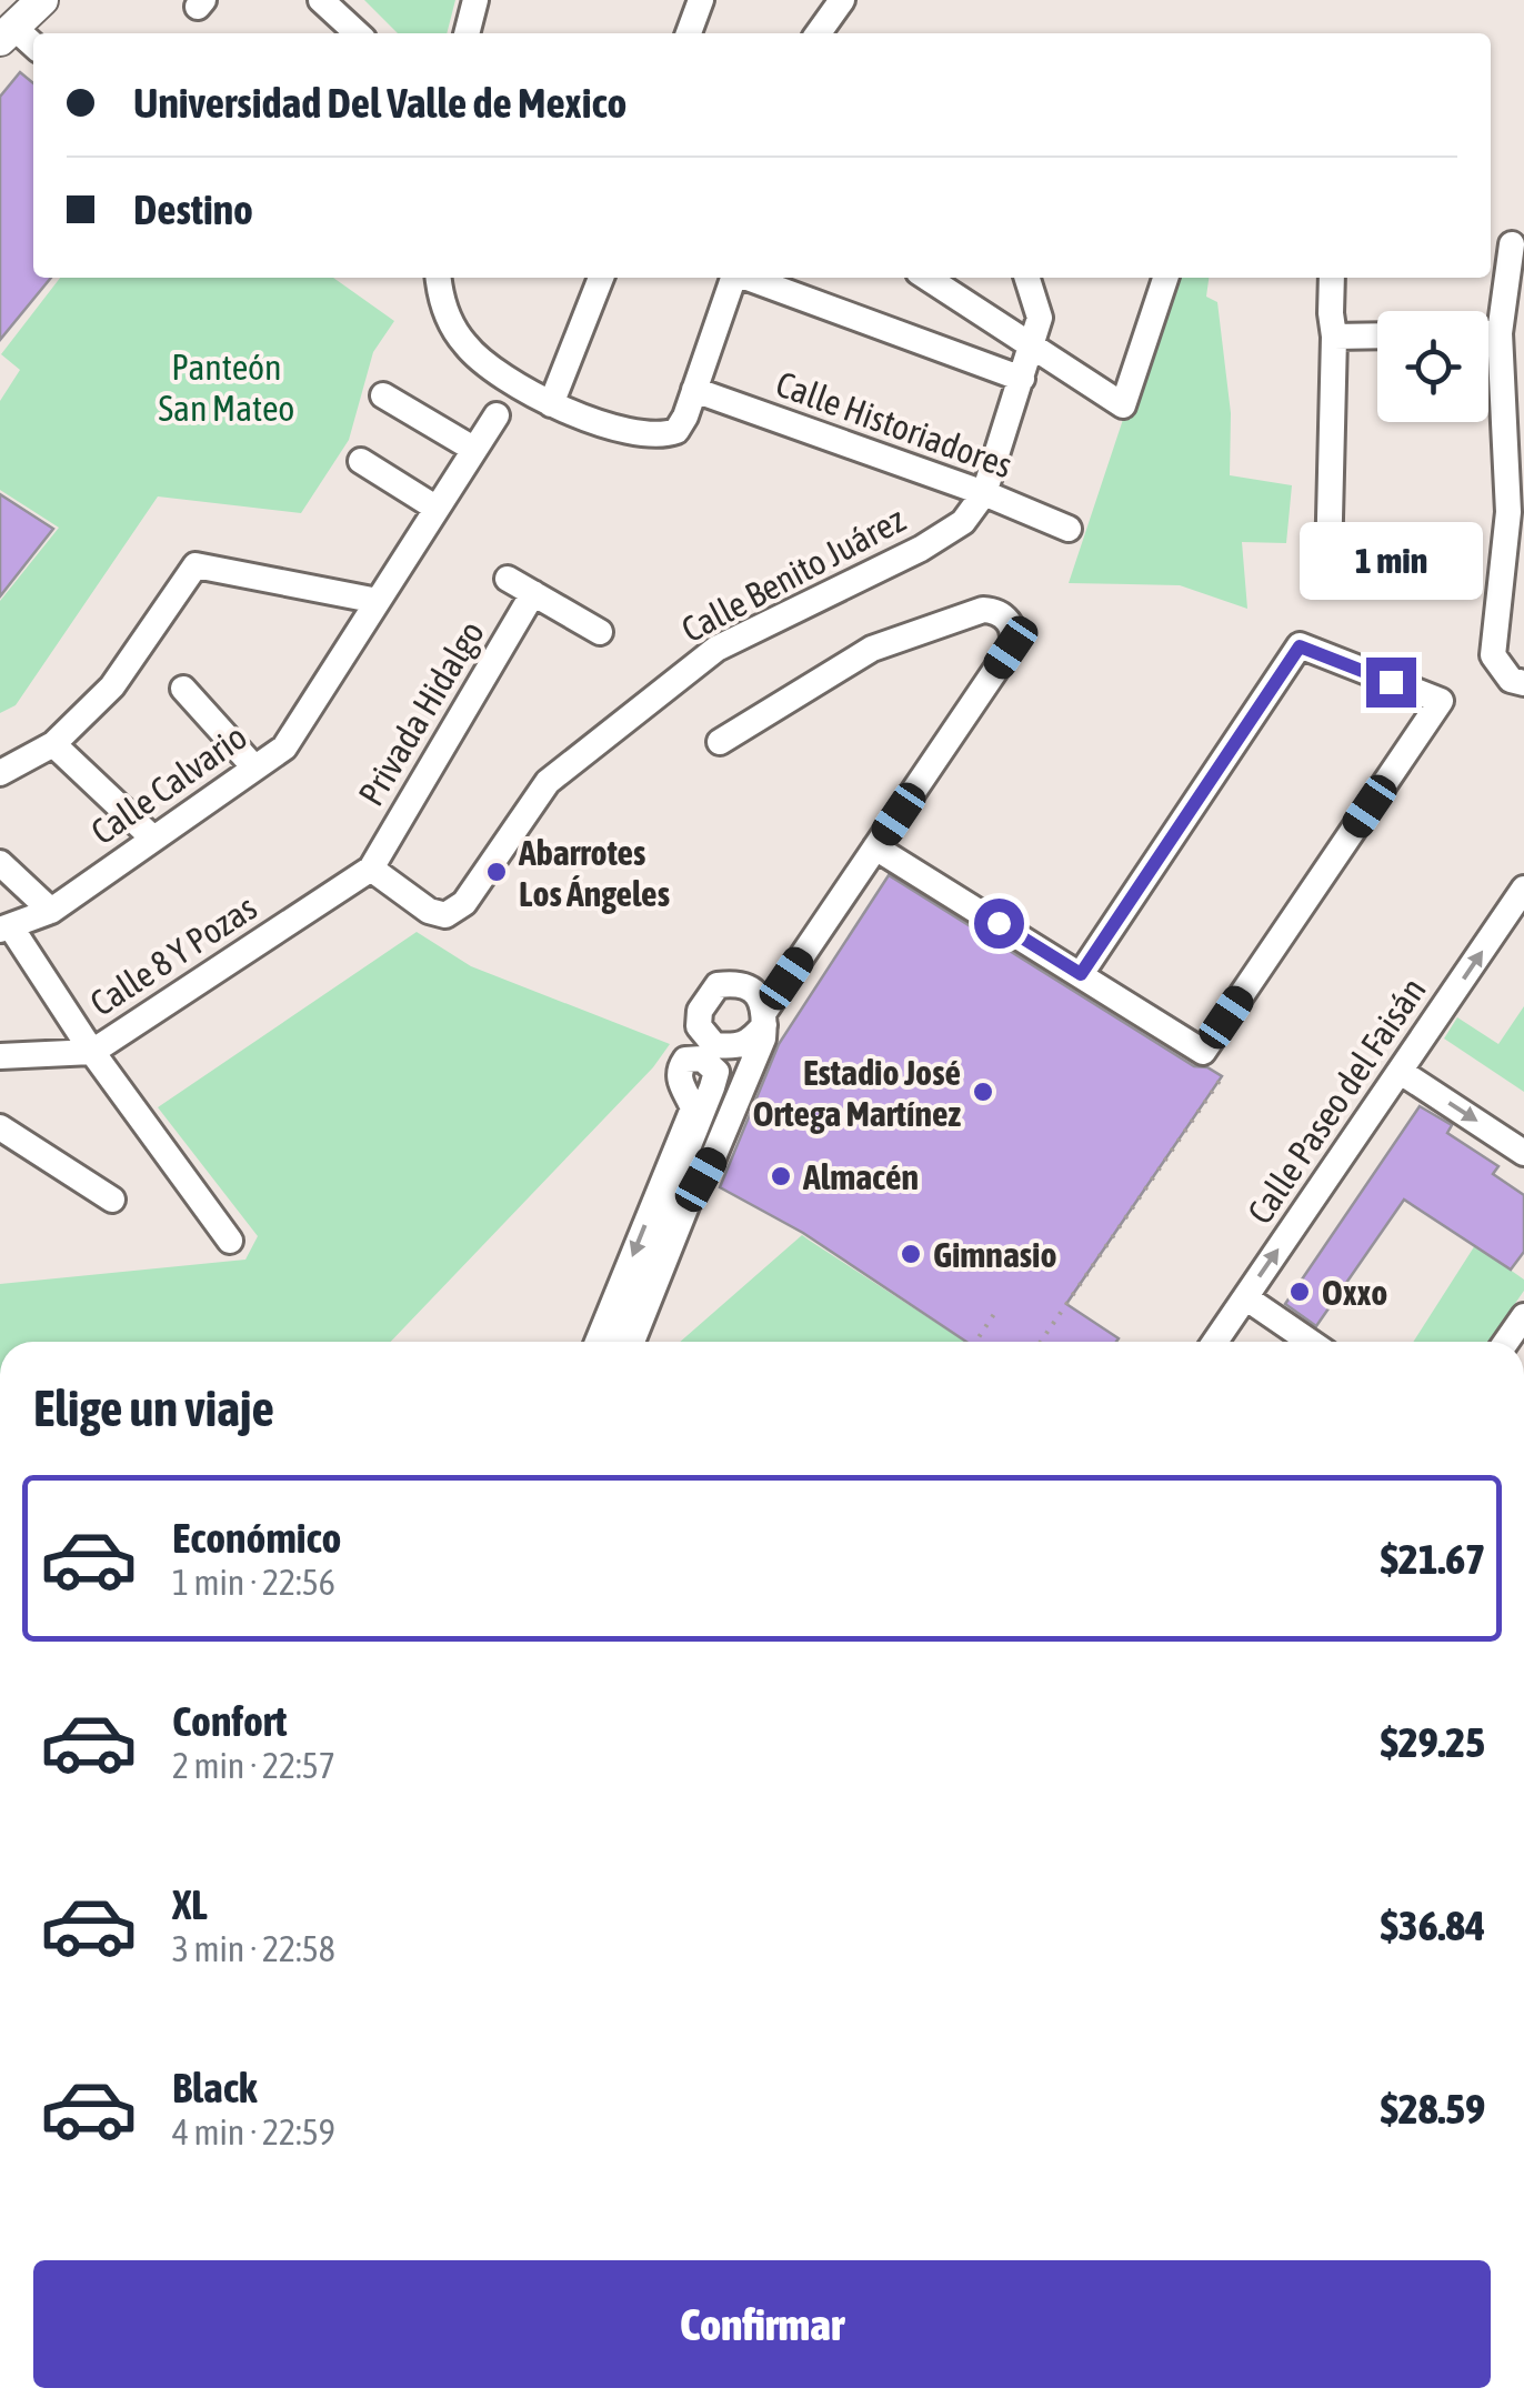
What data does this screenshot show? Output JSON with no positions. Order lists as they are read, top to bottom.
{
  "streets": {
    "street": [
      "Calle Historiadores",
      "Calle Benito Juárez",
      "Privada Hidalgo",
      "Calle Calvario",
      "Calle 8 Y Pozas",
      "Calle Paseo del Faisán"
    ]
  },
  "crossings": [
    ["Calle Historiadores", "Calle Benito Juárez"],
    ["Calle Benito Juárez", "Privada Hidalgo"],
    ["Calle Benito Juárez", "Calle 8 Y Pozas"],
    ["Privada Hidalgo", "Calle 8 Y Pozas"]
  ],
  "one_way": ["Calle Paseo del Faisán"],
  "parks": ["Panteón San Mateo"],
  "places": [
    "Abarrotes Los Ángeles",
    "Estadio José Ortega Martínez",
    "Almacén",
    "Gimnasio",
    "Oxxo"
  ],
  "page": {
    "banner": ["Universidad Del Valle de Mexico", "Destino"],
    "bubble": "1 min",
    "heading": "Elige un viaje",
    "list": [
      {
        "name": "Económico",
        "note": "1 min · 22:56",
        "value": "$21.67"
      },
      {
        "name": "Confort",
        "note": "2 min · 22:57",
        "value": "$29.25"
      },
      {
        "name": "XL",
        "note": "3 min · 22:58",
        "value": "$36.84"
      },
      {
        "name": "Black",
        "note": "4 min · 22:59",
        "value": "$28.59"
      }
    ],
    "buttons": "Confirmar"
  }
}
